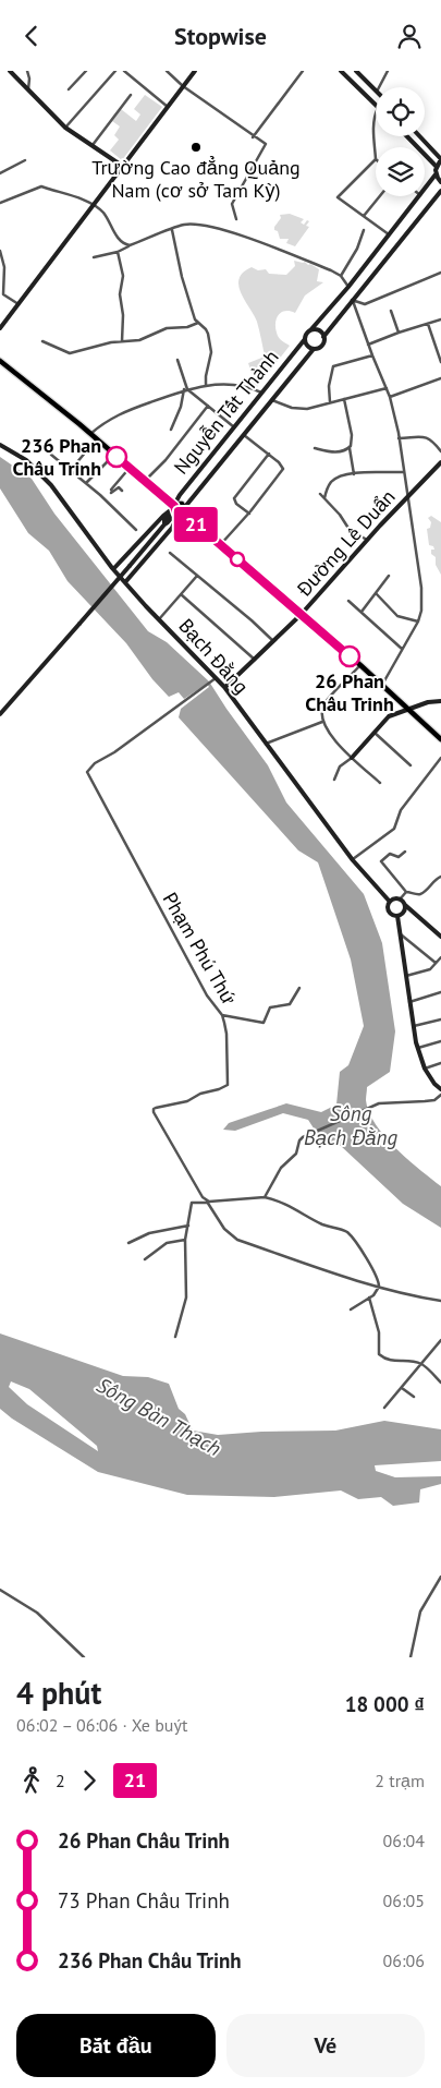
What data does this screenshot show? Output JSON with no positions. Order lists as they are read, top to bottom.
{
  "streets": {
    "street": [
      "Nguyễn Tất Thành",
      "Đường Lê Duẩn",
      "Bạch Đằng",
      "Phạm Phú Thứ"
    ]
  },
  "crossings": [
    ["Đường Lê Duẩn", "Bạch Đằng"],
    ["Bạch Đằng", "Phạm Phú Thứ"]
  ],
  "water": ["Sông Bạch Đằng", "Sông Bàn Thạch"],
  "places": ["Trường Cao đẳng Quảng Nam (cơ sở Tam Kỳ)", "236 Phan Châu Trinh", "26 Phan Châu Trinh"],
  "lines": ["bus line 21"],
  "page": {
    "header": "Stopwise",
    "on_map": "21",
    "heading": ["4 phút", "06:02 – 06:06 · Xe buýt", "18 000 ₫"],
    "legs": ["2", "21", "2 trạm"],
    "list": [
      {
        "name": "26 Phan Châu Trinh",
        "value": "06:04"
      },
      {
        "name": "73 Phan Châu Trinh",
        "value": "06:05"
      },
      {
        "name": "236 Phan Châu Trinh",
        "value": "06:06"
      }
    ],
    "buttons": ["Bắt đầu", "Vé"]
  }
}
